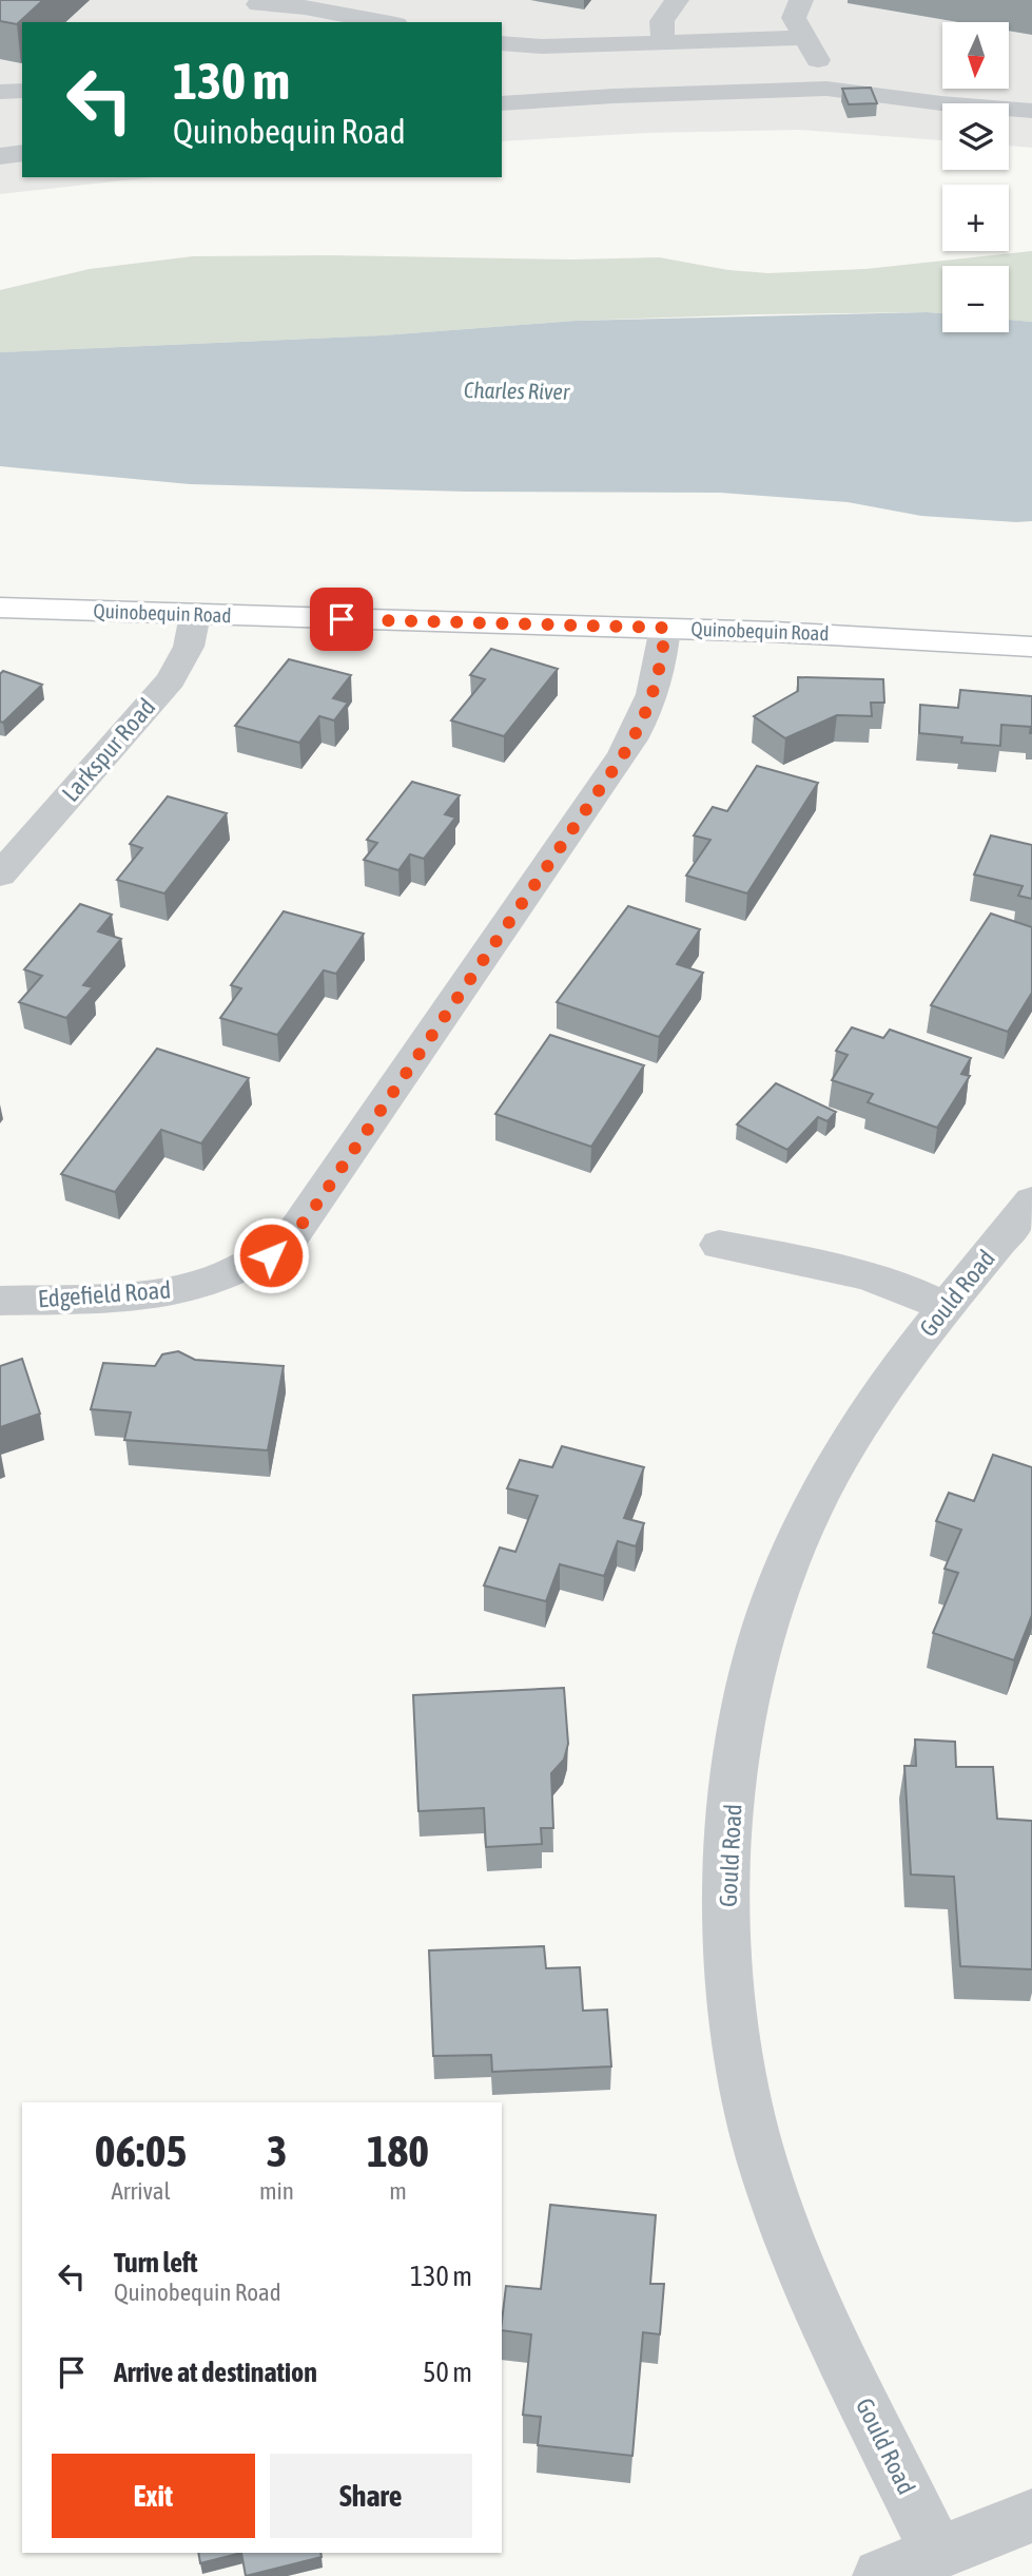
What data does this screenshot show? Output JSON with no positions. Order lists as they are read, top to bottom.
{
  "streets": {
    "main road": ["Quinobequin Road"],
    "street": ["Larkspur Road", "Gould Road", "Edgefield Road"]
  },
  "crossings": [
    ["Quinobequin Road", "Larkspur Road"],
    ["Quinobequin Road", "Edgefield Road"]
  ],
  "water": ["Charles River"],
  "north": "bottom",
  "page": {
    "map_buttons": ["+", "−"],
    "turn": ["130 m", "Quinobequin Road"],
    "eta": [
      "06:05",
      "Arrival",
      "3",
      "min",
      "180",
      "m"
    ],
    "list": [
      {
        "name": "Turn left",
        "note": "Quinobequin Road",
        "value": "130 m"
      },
      {
        "name": "Arrive at destination",
        "value": "50 m"
      }
    ],
    "buttons": ["Exit", "Share"]
  }
}
